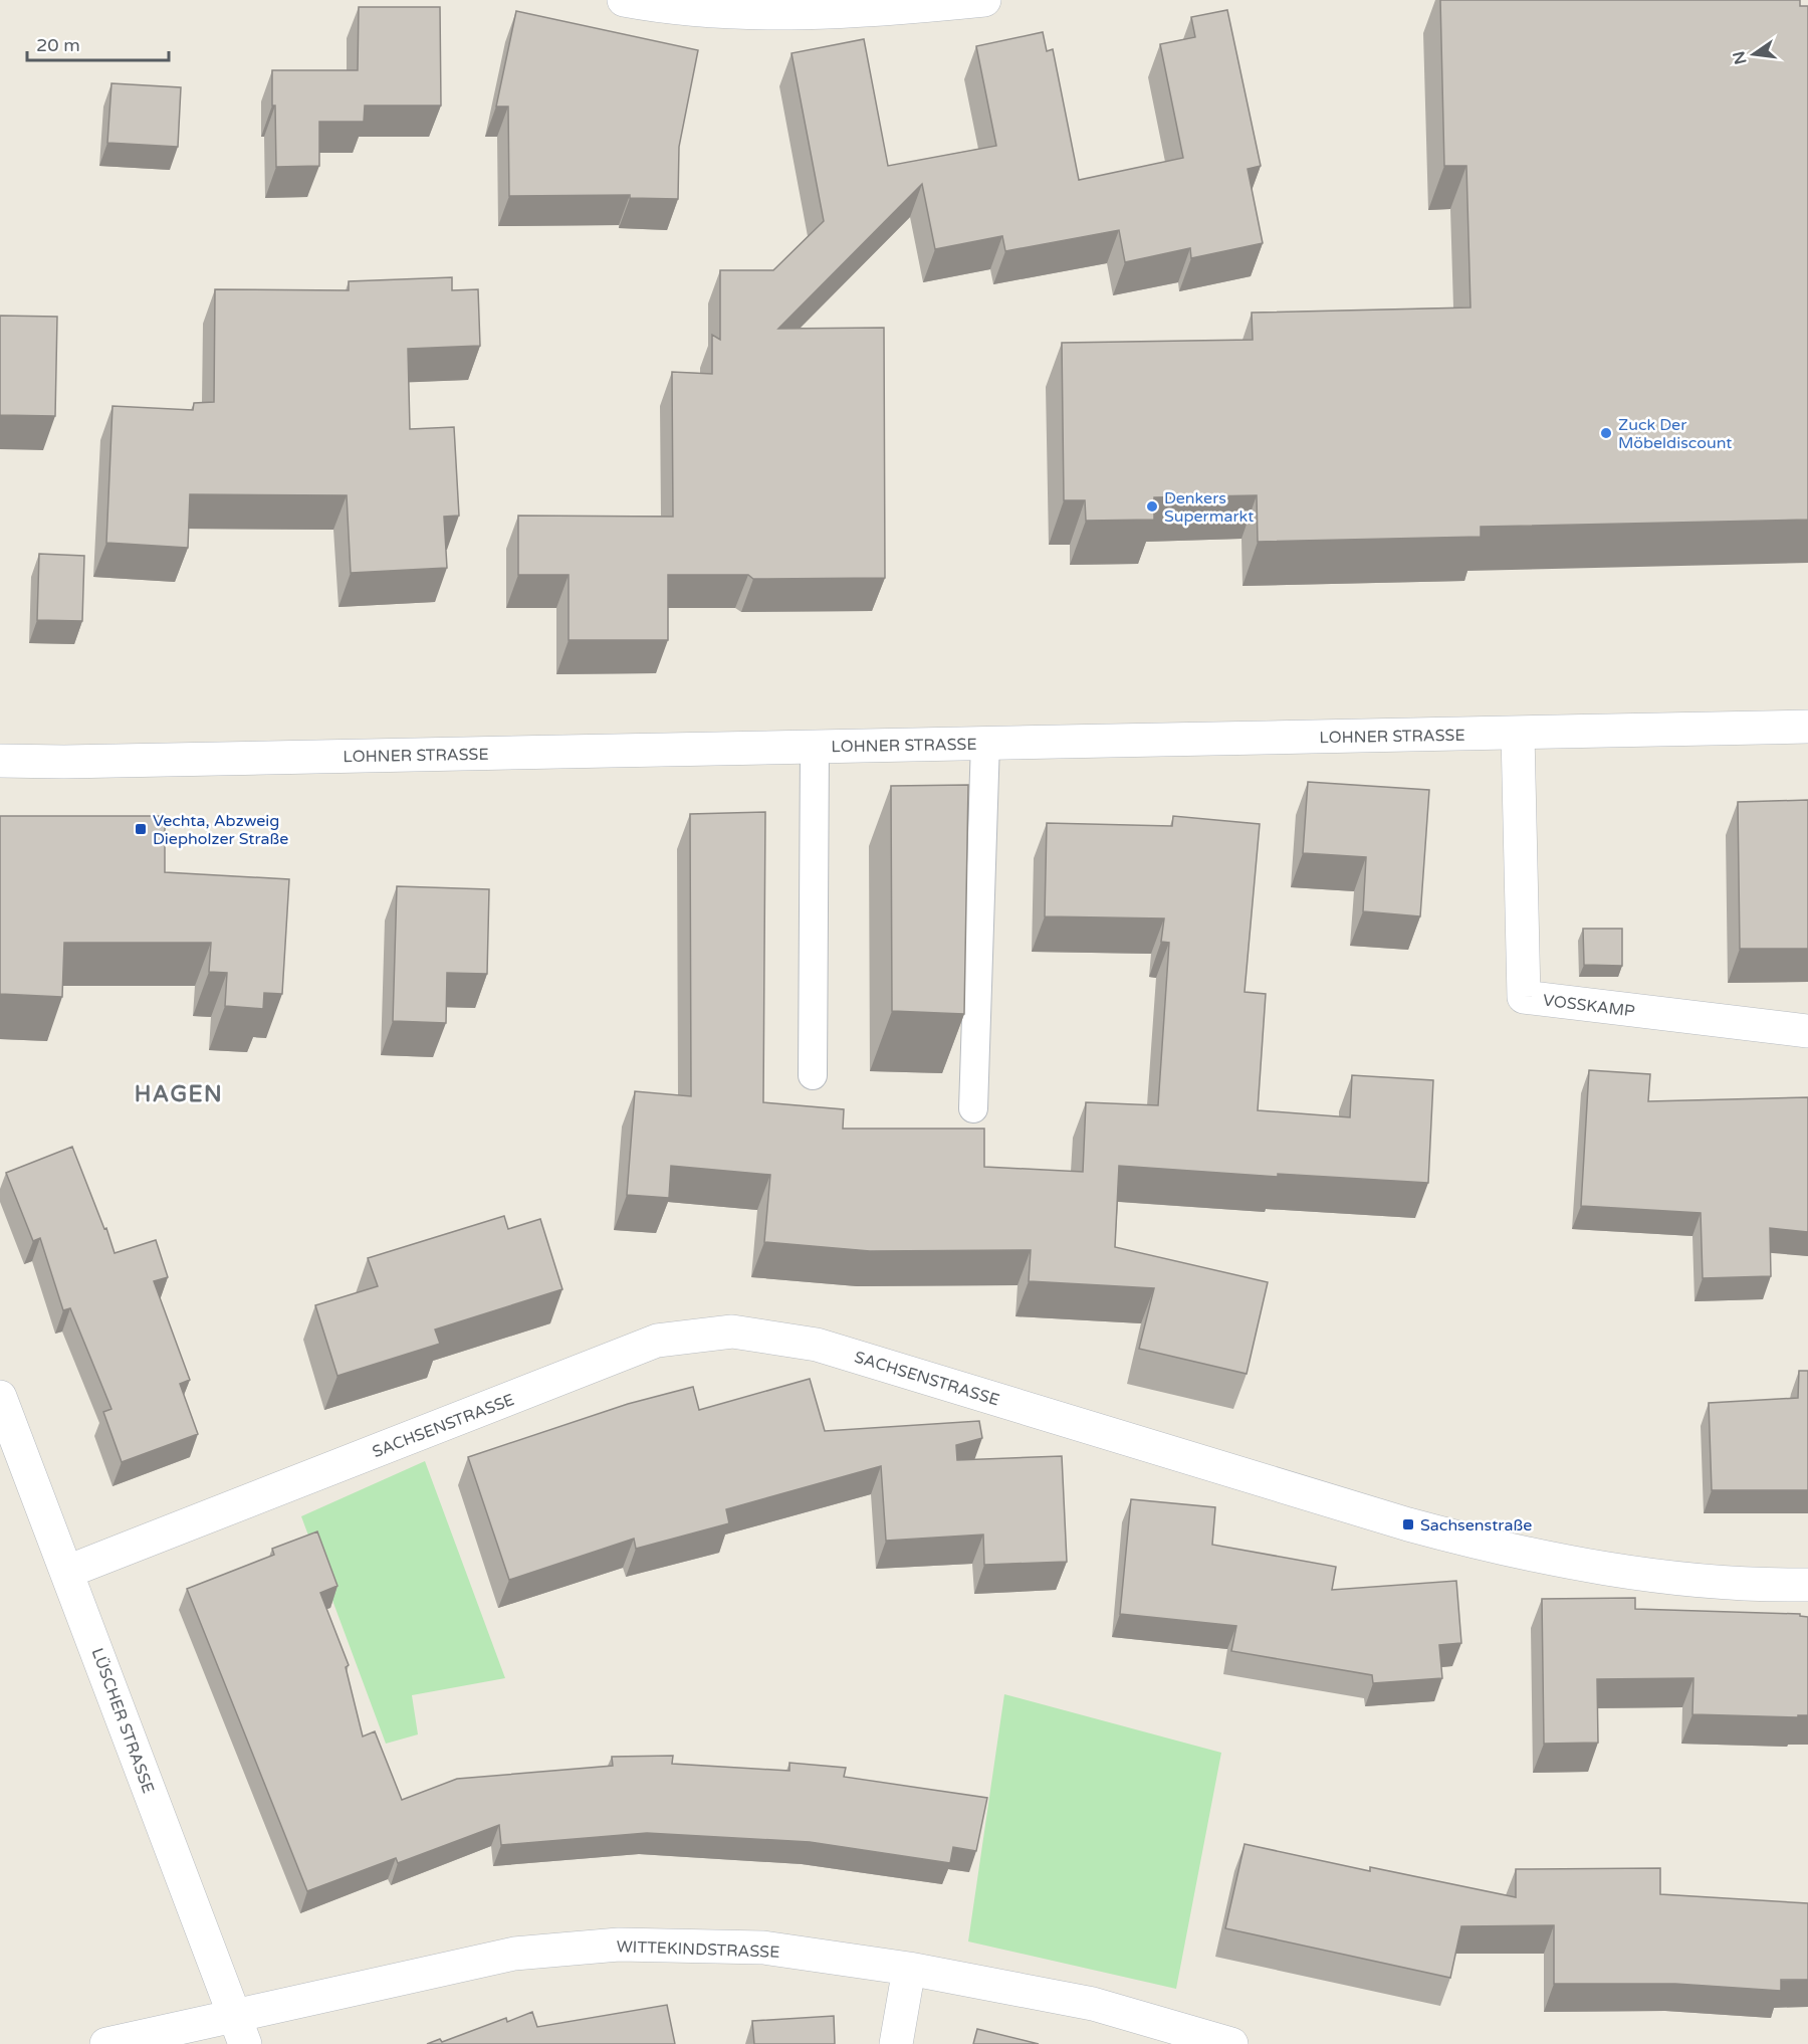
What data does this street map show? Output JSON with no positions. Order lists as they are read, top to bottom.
{
  "streets": {
    "street": [
      "LOHNER STRASSE",
      "VOSSKAMP",
      "SACHSENSTRASSE",
      "LÜSCHER STRASSE",
      "WITTEKINDSTRASSE"
    ]
  },
  "crossings": [
    ["LOHNER STRASSE", "VOSSKAMP"],
    ["SACHSENSTRASSE", "LÜSCHER STRASSE"],
    ["LÜSCHER STRASSE", "WITTEKINDSTRASSE"]
  ],
  "districts": ["HAGEN"],
  "places": {
    "other": ["Zuck Der Möbeldiscount", "Denkers Supermarkt"],
    "transit": ["Vechta, Abzweig Diepholzer Straße", "Sachsenstraße"]
  },
  "scale_bar": "20 m",
  "north": "left"
}
